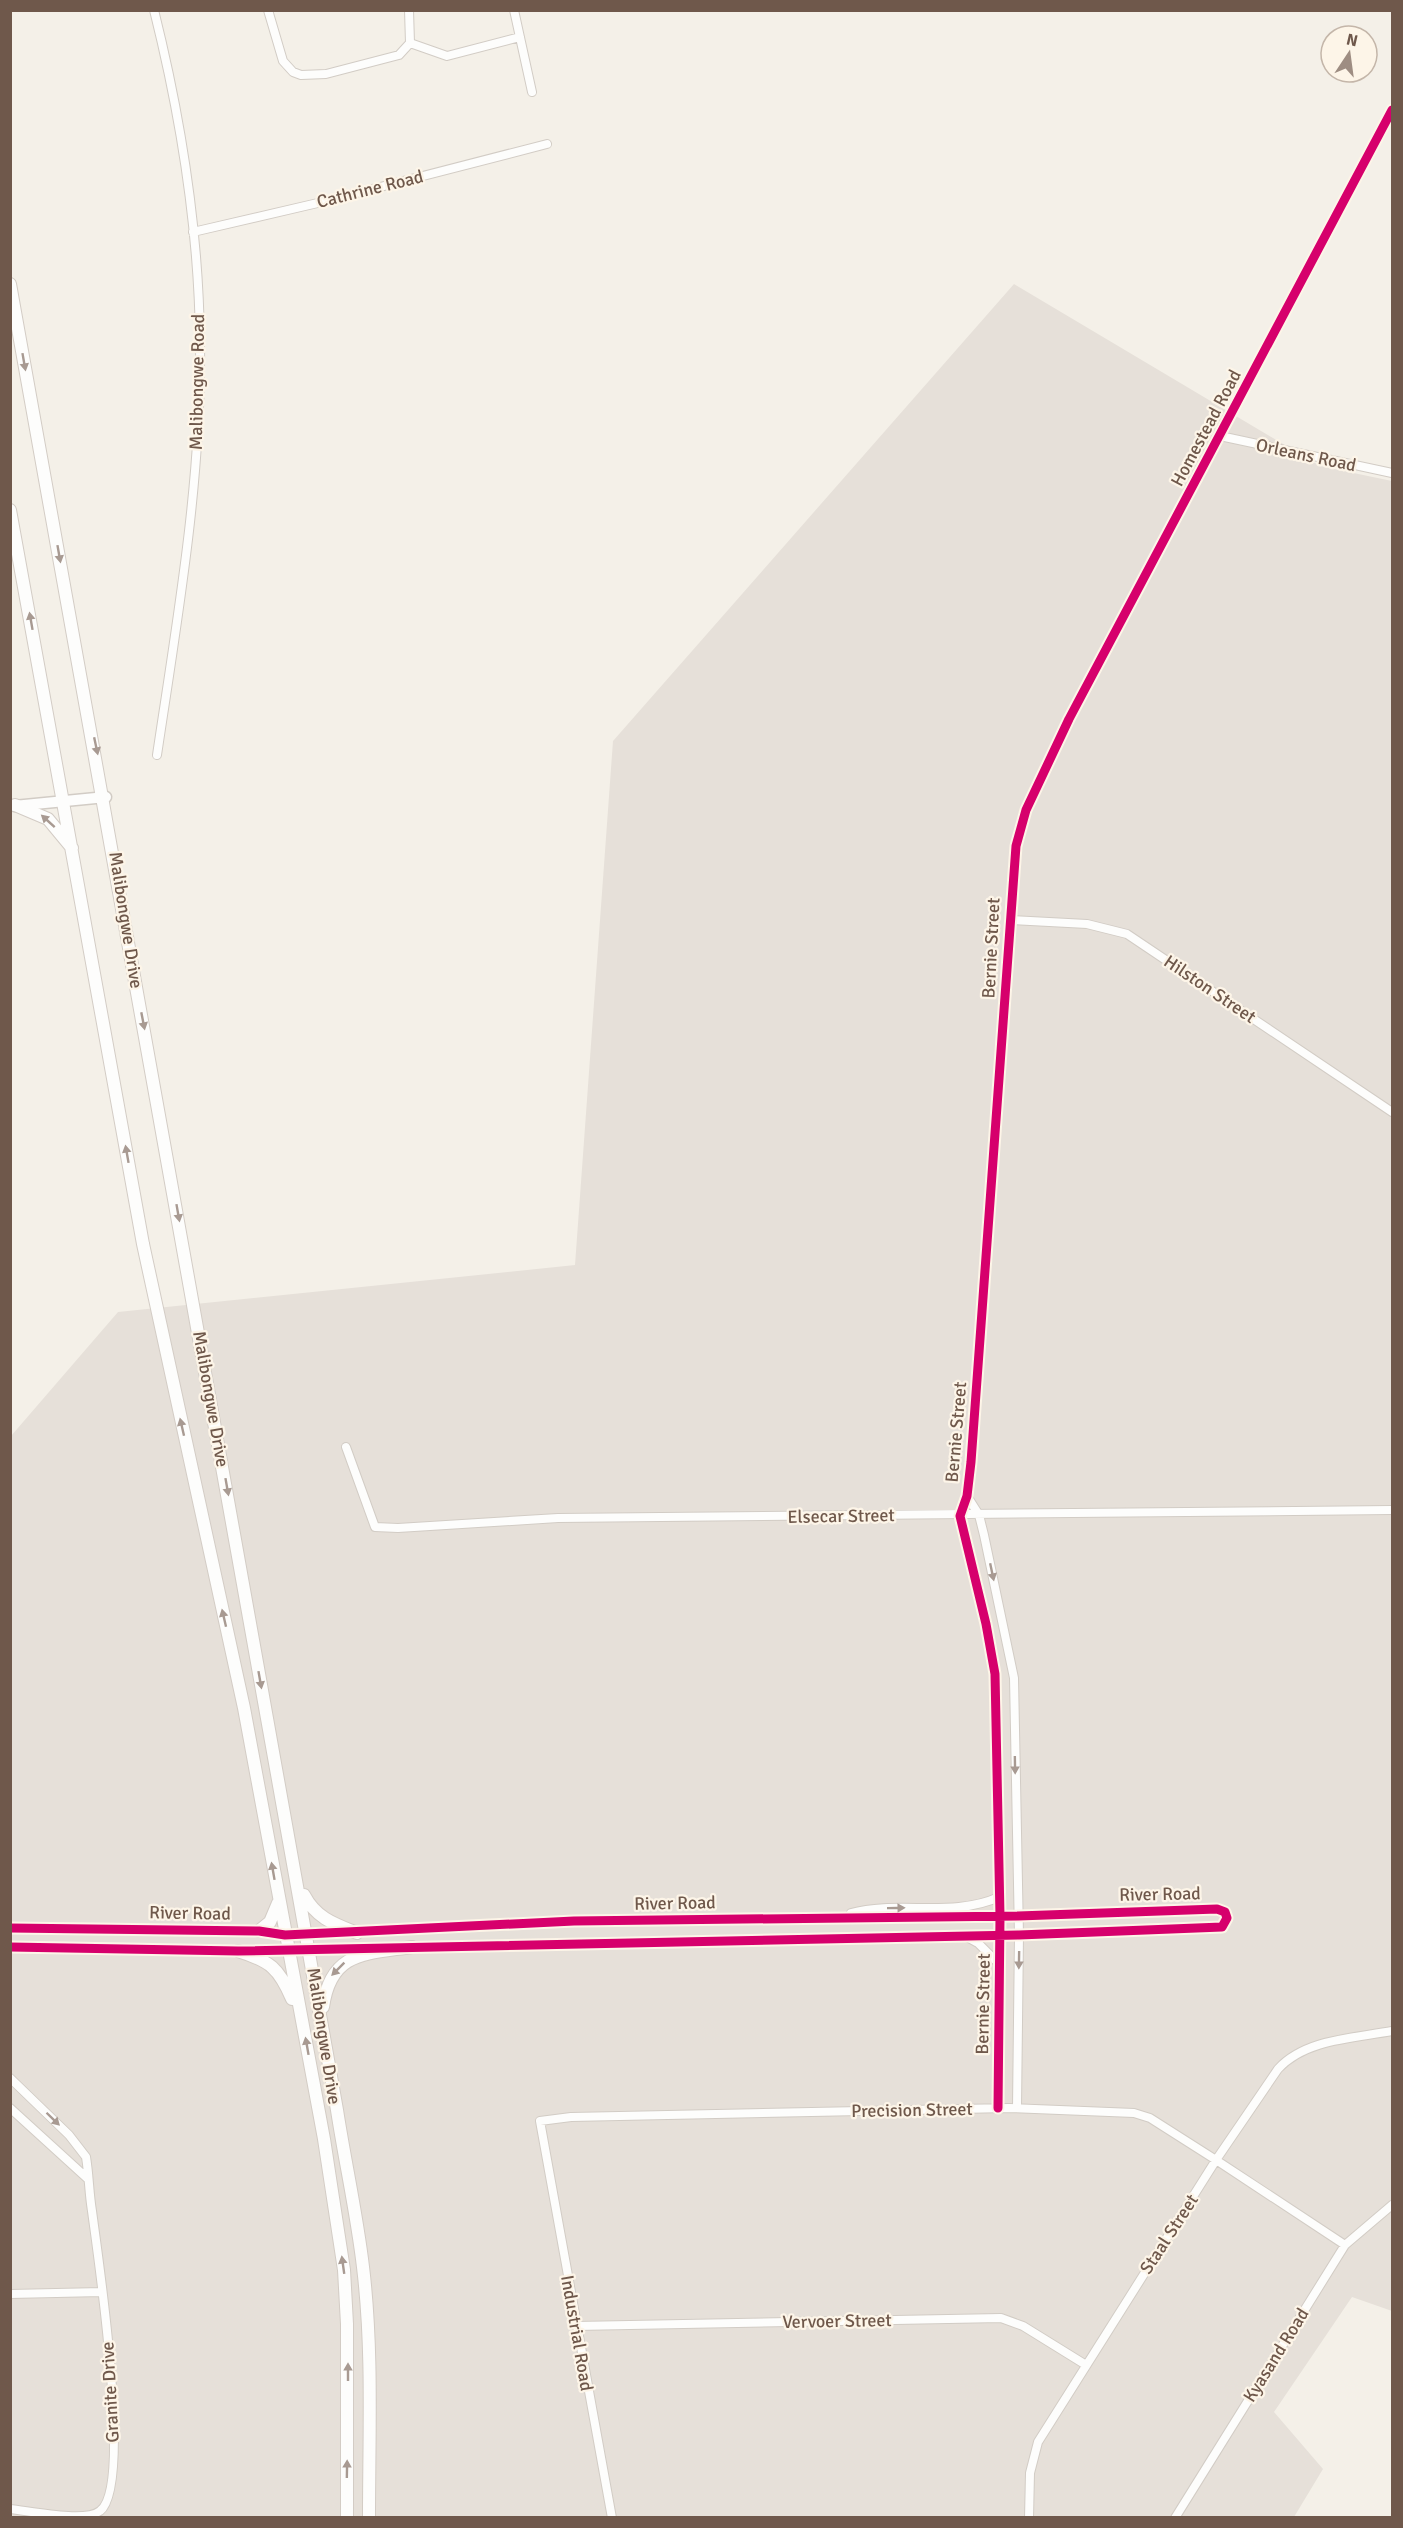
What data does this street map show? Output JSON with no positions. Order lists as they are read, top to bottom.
{
  "streets": {
    "main road": ["Malibongwe Drive"],
    "street": [
      "Cathrine Road",
      "Malibongwe Road",
      "Homestead Road",
      "Orleans Road",
      "Bernie Street",
      "Hilston Street",
      "Elsecar Street",
      "River Road",
      "Precision Street",
      "Staal Street",
      "Vervoer Street",
      "Industrial Road",
      "Kyasand Road",
      "Granite Drive"
    ]
  },
  "crossings": [
    ["Cathrine Road", "Malibongwe Road"],
    ["Homestead Road", "Orleans Road"],
    ["Homestead Road", "Bernie Street"],
    ["Malibongwe Drive", "River Road"],
    ["Bernie Street", "Hilston Street"],
    ["Bernie Street", "Elsecar Street"],
    ["Bernie Street", "River Road"],
    ["Bernie Street", "Precision Street"],
    ["Precision Street", "Staal Street"],
    ["Precision Street", "Industrial Road"],
    ["Precision Street", "Kyasand Road"],
    ["Staal Street", "Vervoer Street"],
    ["Vervoer Street", "Industrial Road"]
  ],
  "north": "top"
}
